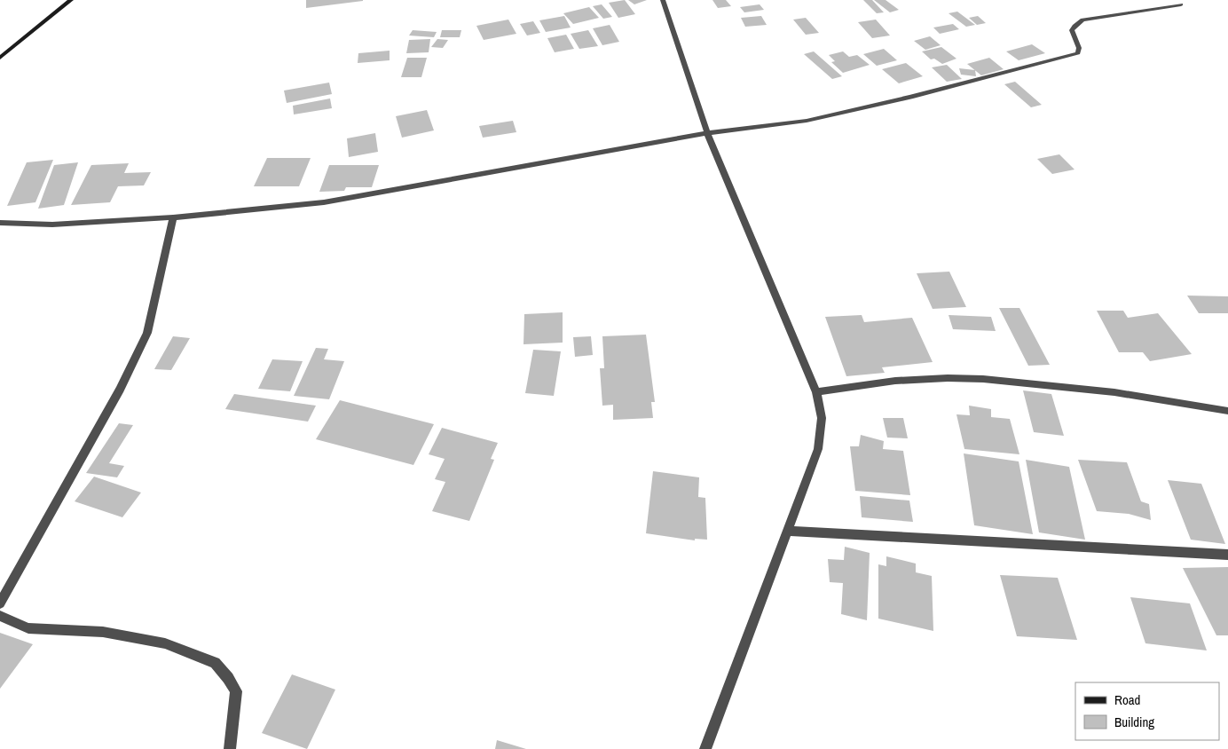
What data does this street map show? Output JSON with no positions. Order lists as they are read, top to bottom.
{
  "legend": ["Road", "Building"]
}
